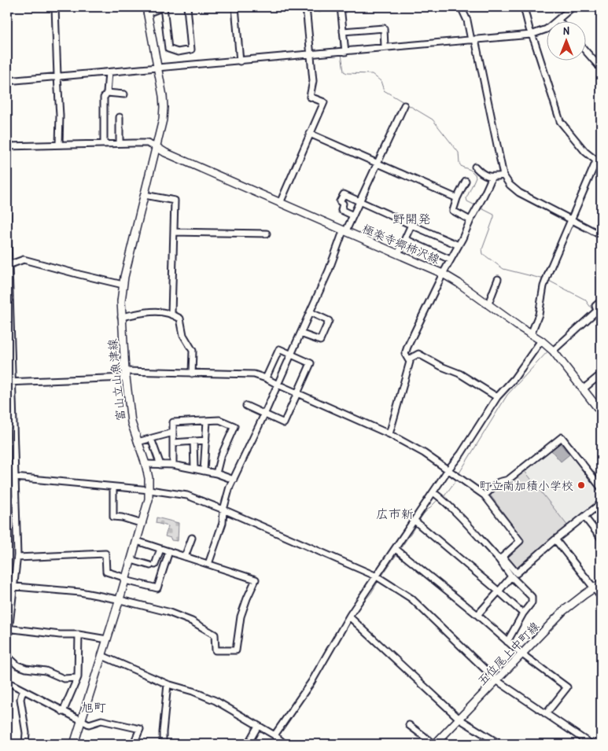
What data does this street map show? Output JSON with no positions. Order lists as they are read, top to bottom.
{
  "streets": {
    "main road": ["極楽寺郷柿沢線", "富山立山魚津線", "五位尾上中町線"]
  },
  "crossings": [
    ["極楽寺郷柿沢線", "富山立山魚津線"]
  ],
  "districts": ["野開発", "広市新", "旭町"],
  "places": ["町立南加積小学校"],
  "north": "top"
}
